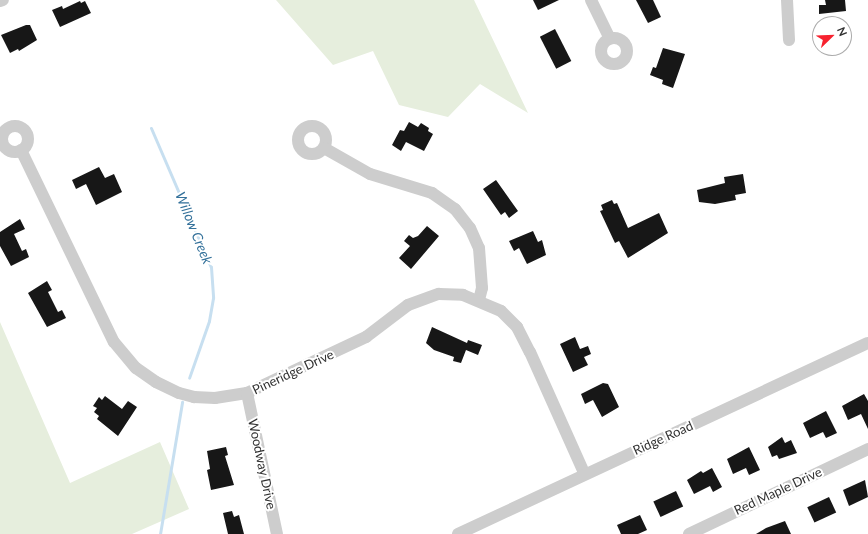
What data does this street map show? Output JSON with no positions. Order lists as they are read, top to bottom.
{
  "streets": {
    "street": [
      "Pineridge Drive",
      "Ridge Road",
      "Woodway Drive",
      "Red Maple Drive"
    ]
  },
  "crossings": [
    ["Pineridge Drive", "Ridge Road"],
    ["Pineridge Drive", "Woodway Drive"]
  ],
  "water": ["Willow Creek"],
  "north": "top right"
}
